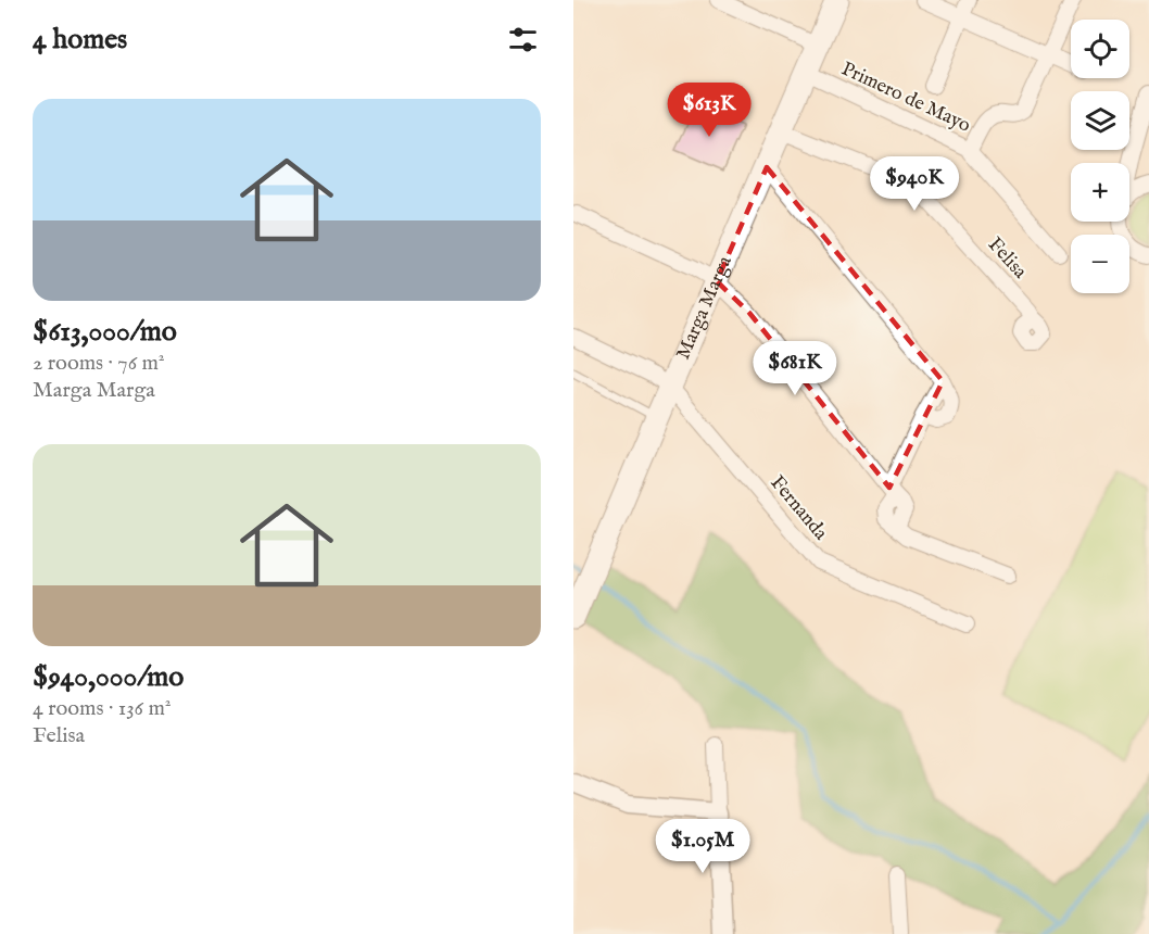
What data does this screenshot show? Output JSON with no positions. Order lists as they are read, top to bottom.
{
  "streets": {
    "main road": ["Marga Marga"],
    "street": ["Primero de Mayo", "Felisa", "Fernanda"]
  },
  "crossings": [
    ["Primero de Mayo", "Marga Marga"],
    ["Felisa", "Marga Marga"],
    ["Marga Marga", "Fernanda"]
  ],
  "page": {
    "heading": "4 homes",
    "map_buttons": ["+", "−"],
    "list": [
      {
        "name": "$613,000/mo",
        "note": "2 rooms · 76 m² · Marga Marga"
      },
      {
        "name": "$940,000/mo",
        "note": "4 rooms · 136 m² · Felisa"
      }
    ],
    "price": [
      "$613K",
      "$940K",
      "$681K",
      "$1.05M"
    ]
  }
}
